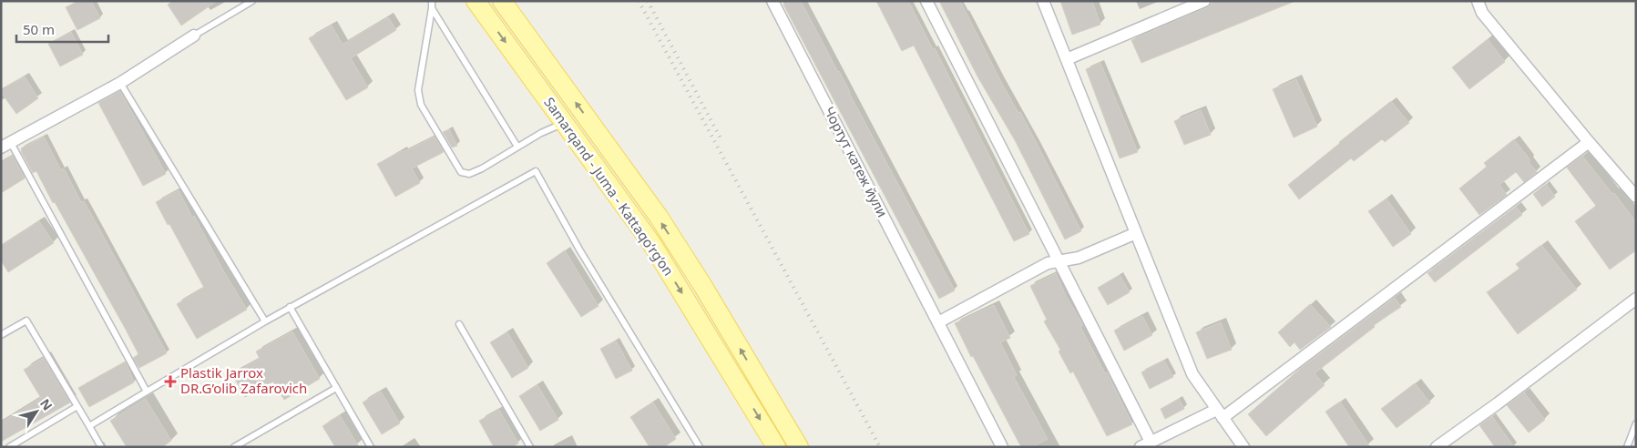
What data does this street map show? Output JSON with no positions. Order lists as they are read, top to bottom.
{
  "streets": {
    "main road": ["Samarqand - Juma - Kattaqo‘rg‘on"],
    "street": ["Чортут катеж йули"]
  },
  "places": {
    "health": ["Plastik Jarrox DR.G’olib Zafarovich"]
  },
  "scale_bar": "50 m",
  "north": "top right"
}
